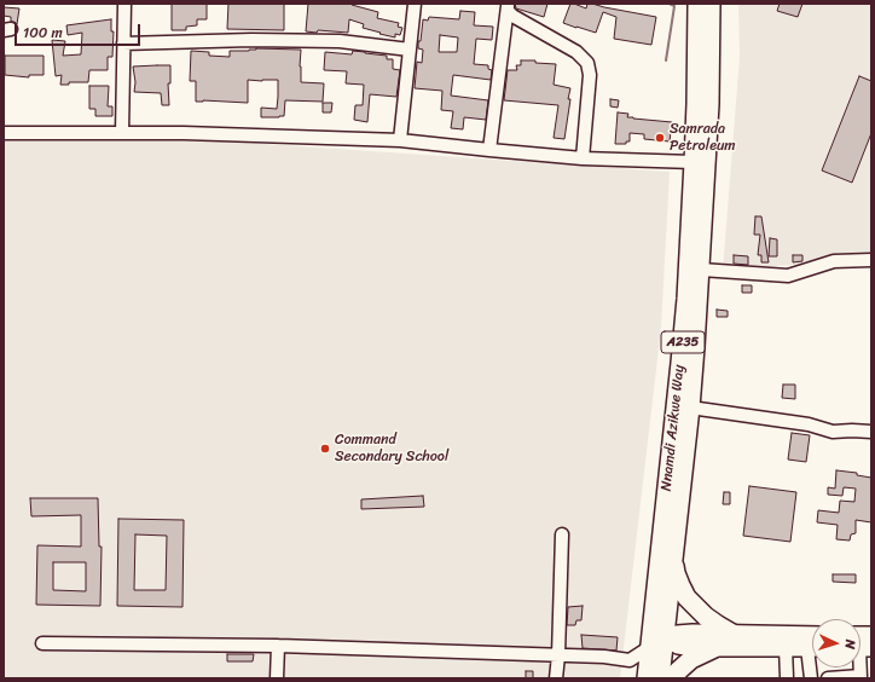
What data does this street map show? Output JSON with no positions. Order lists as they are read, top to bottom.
{
  "streets": {
    "highway": ["A235", "Nnamdi Azikwe Way"]
  },
  "places": ["Samrada Petroleum", "Command Secondary School"],
  "scale_bar": "100 m",
  "north": "right"
}
